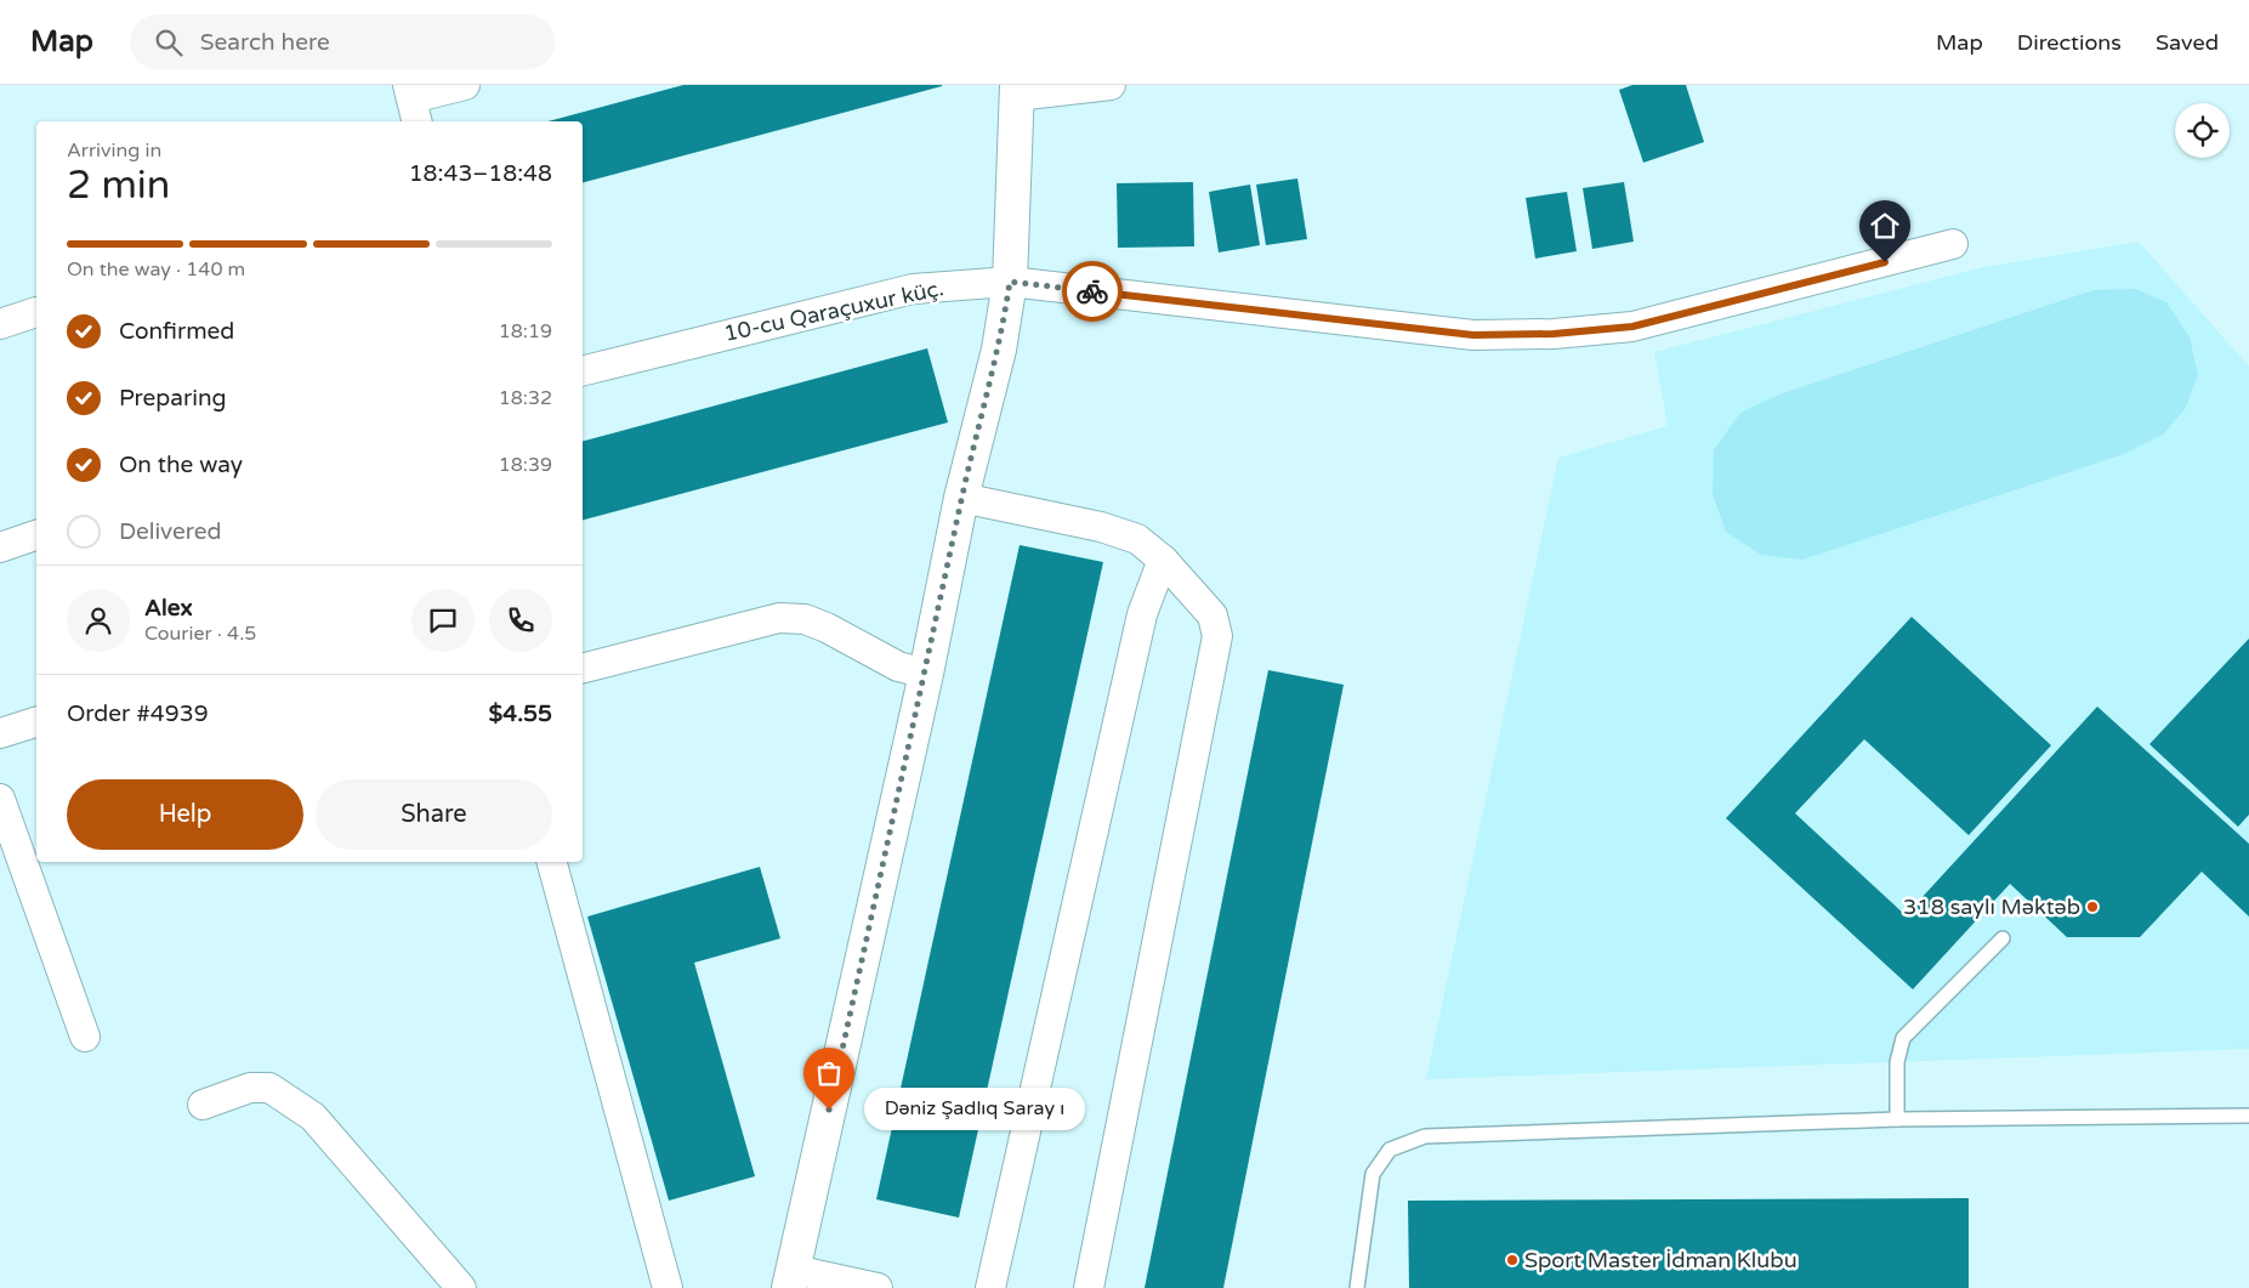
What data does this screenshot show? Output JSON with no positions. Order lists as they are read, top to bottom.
{
  "streets": {
    "street": ["10-cu Qaraçuxur küç."]
  },
  "places": ["318 saylı Məktəb", "Dəniz Şadlıq Saray ı", "Sport Master İdman Klubu"],
  "page": {
    "header": "Map",
    "search": "Search here",
    "nav": ["Map", "Directions", "Saved"],
    "heading": ["2 min", "Arriving in", "18:43–18:48"],
    "panel": [
      "Alex",
      "Courier · 4.5",
      "Order #4939",
      "$4.55"
    ],
    "bar": "On the way · 140 m",
    "list": [
      ["Confirmed", "18:19"],
      ["Preparing", "18:32"],
      ["On the way", "18:39"],
      "Delivered"
    ],
    "buttons": ["Help", "Share"],
    "bubble": "Dəniz Şadlıq Saray ı"
  }
}
